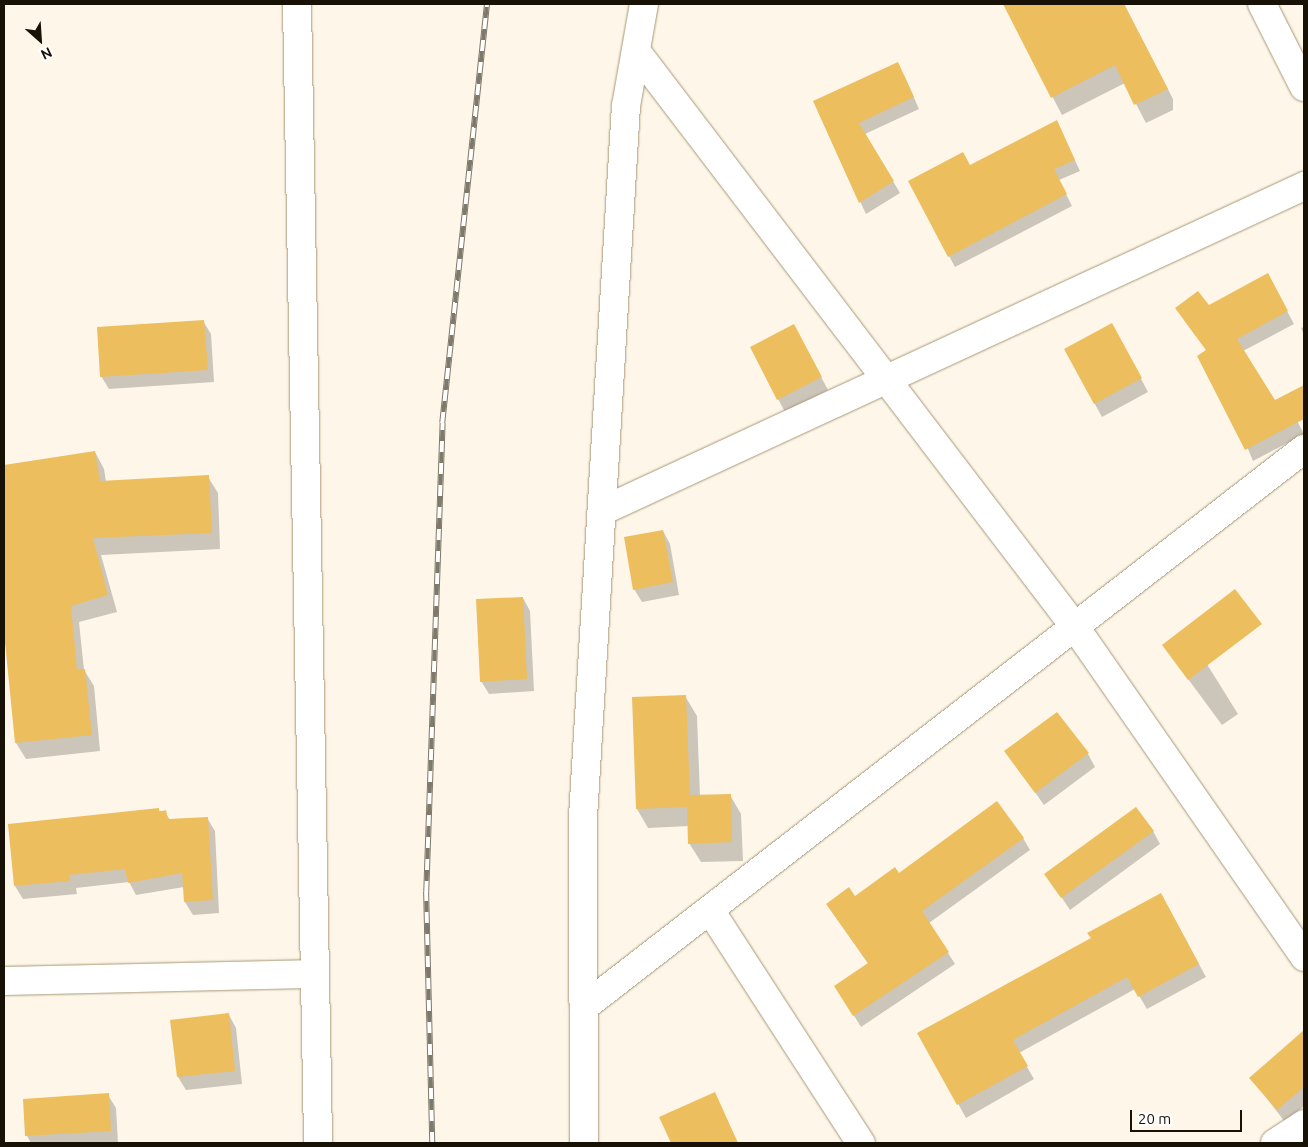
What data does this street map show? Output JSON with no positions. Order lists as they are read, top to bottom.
{
  "scale_bar": "20 m",
  "north": "bottom right"
}
